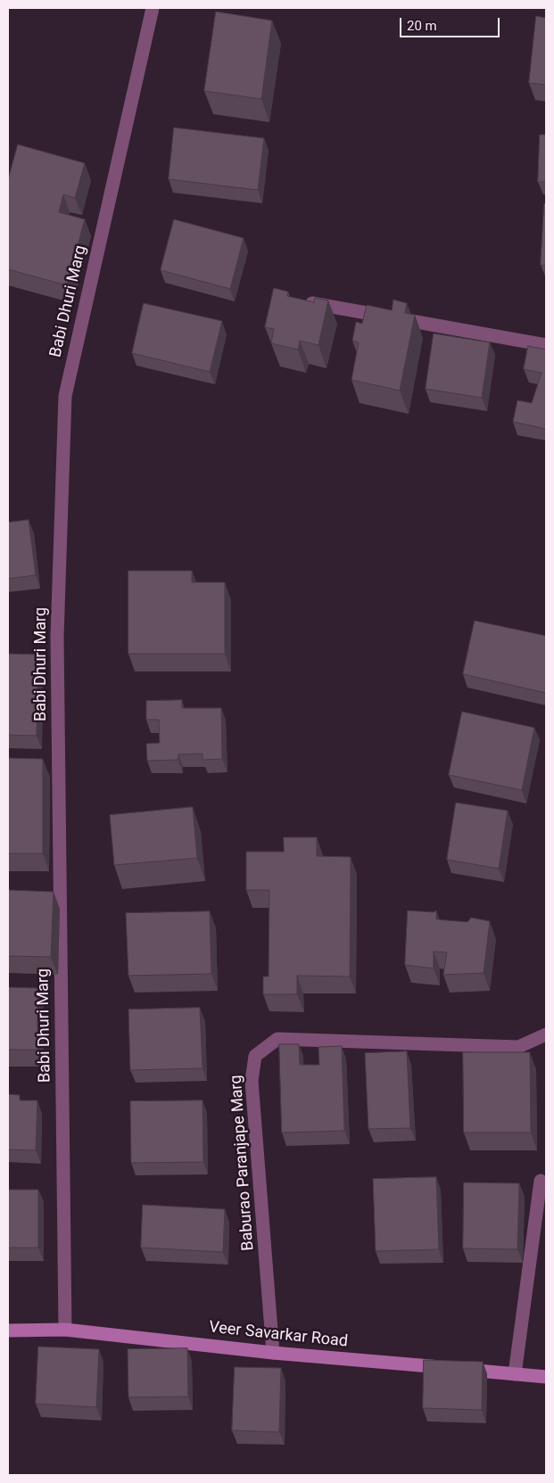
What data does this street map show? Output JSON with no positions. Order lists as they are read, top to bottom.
{
  "streets": {
    "street": ["Babi Dhuri Marg", "Baburao Paranjape Marg", "Veer Savarkar Road"]
  },
  "crossings": [
    ["Babi Dhuri Marg", "Veer Savarkar Road"],
    ["Baburao Paranjape Marg", "Veer Savarkar Road"]
  ],
  "scale_bar": "20 m"
}
